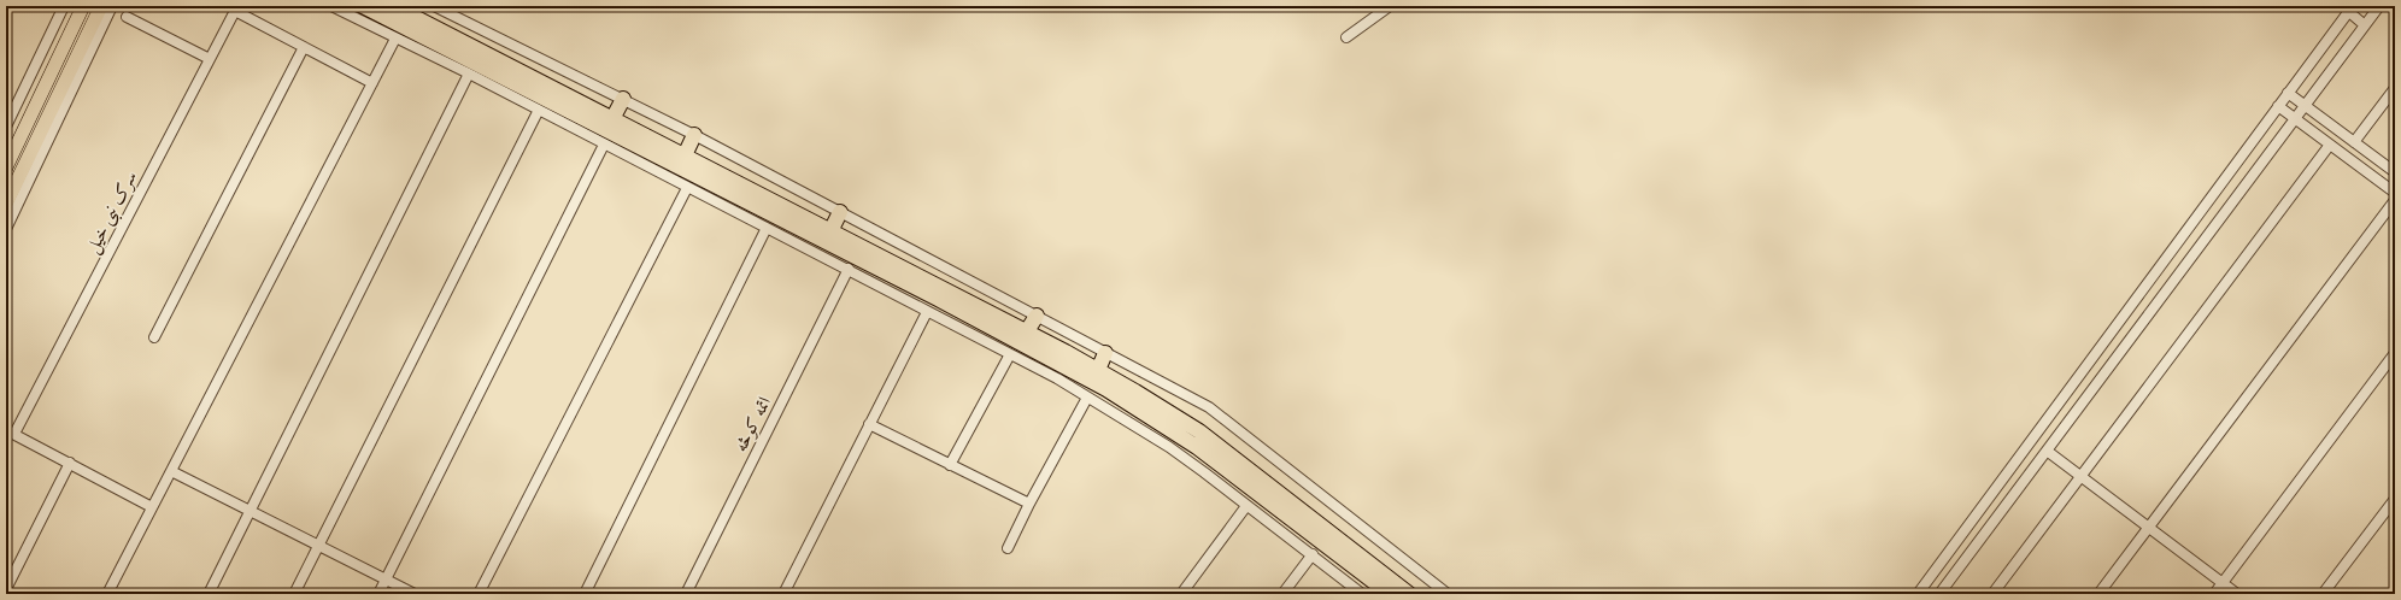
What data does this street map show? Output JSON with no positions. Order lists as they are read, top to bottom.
{
  "streets": {
    "street": ["سرک نبی خیل", "اتمه کوڅه"]
  }
}
